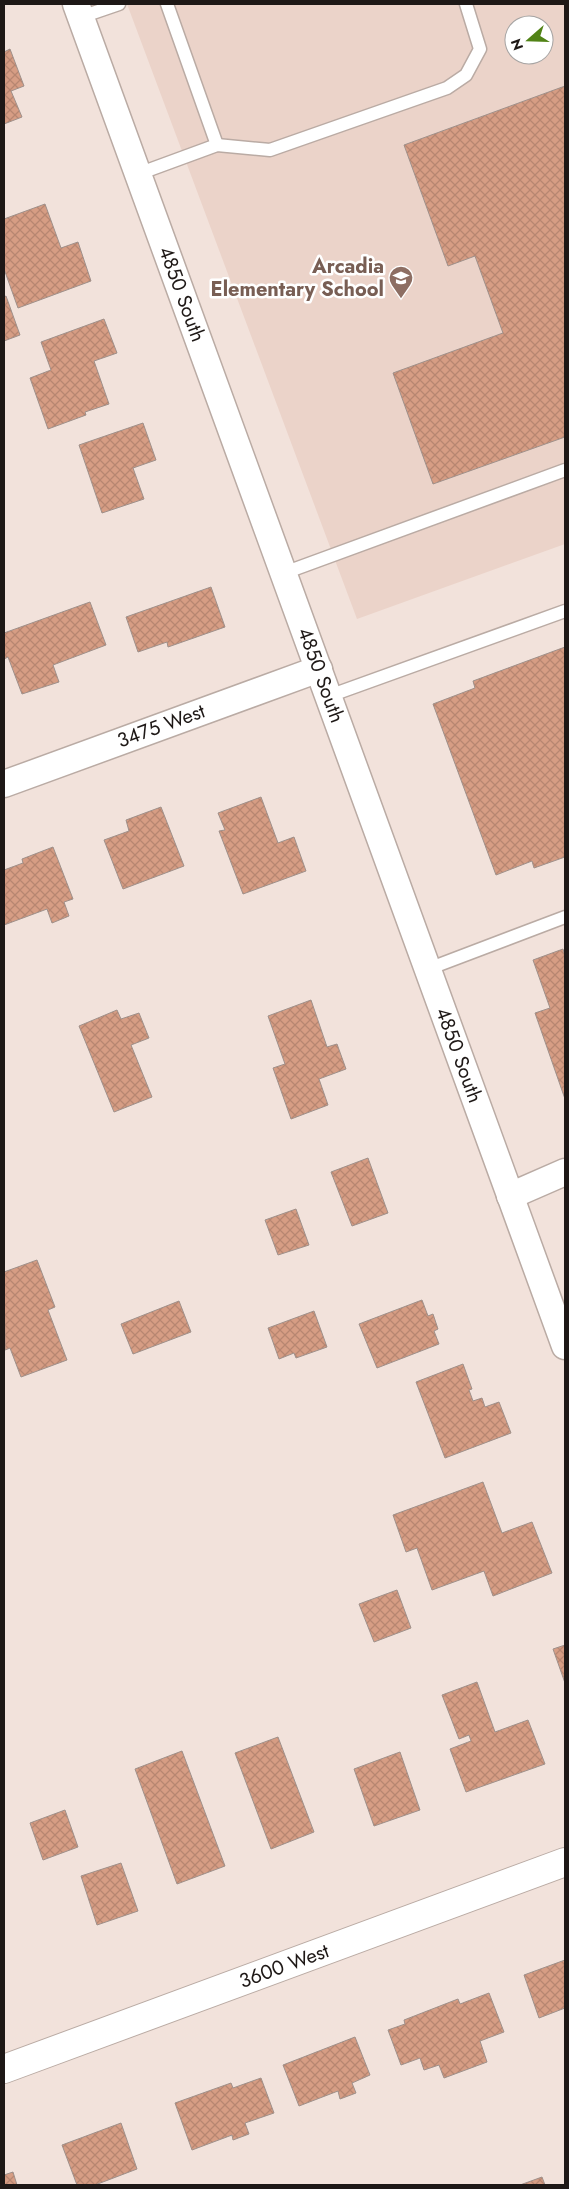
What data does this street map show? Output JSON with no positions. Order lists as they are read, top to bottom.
{
  "streets": {
    "street": ["4850 South", "3475 West", "3600 West"]
  },
  "crossings": [
    ["4850 South", "3475 West"]
  ],
  "places": {
    "school or university": ["Arcadia Elementary School"]
  },
  "north": "left"
}
